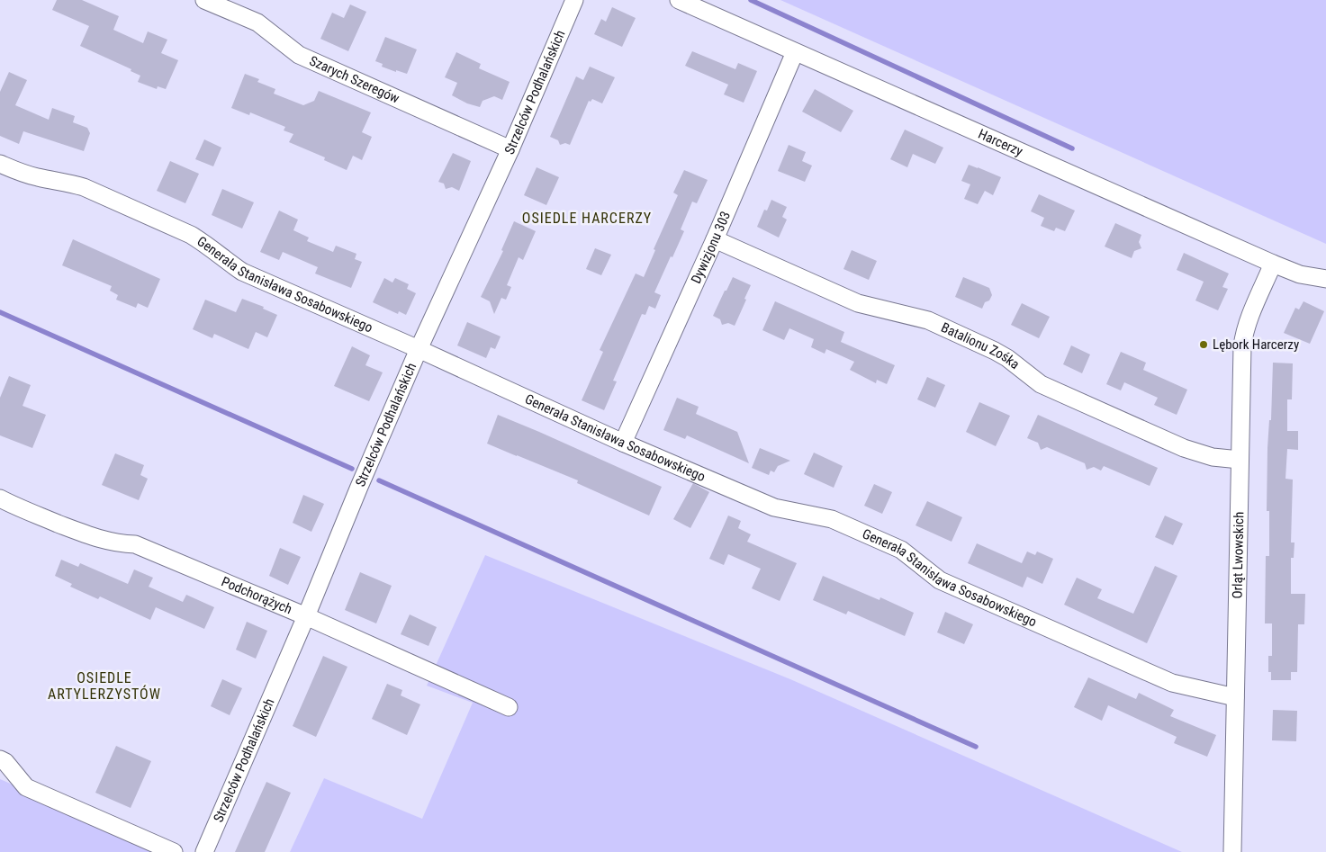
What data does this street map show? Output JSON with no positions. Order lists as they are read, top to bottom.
{
  "streets": {
    "street": [
      "Szarych Szeregów",
      "Strzelców Podhalańskich",
      "Harcerzy",
      "Dywizjonu 303",
      "Generała Stanisława Sosabowskiego",
      "Batalionu Zośka",
      "Orląt Lwowskich",
      "Podchorążych"
    ]
  },
  "crossings": [
    ["Szarych Szeregów", "Strzelców Podhalańskich"],
    ["Strzelców Podhalańskich", "Generała Stanisława Sosabowskiego"],
    ["Strzelców Podhalańskich", "Podchorążych"],
    ["Harcerzy", "Dywizjonu 303"],
    ["Harcerzy", "Orląt Lwowskich"],
    ["Dywizjonu 303", "Generała Stanisława Sosabowskiego"],
    ["Dywizjonu 303", "Batalionu Zośka"],
    ["Generała Stanisława Sosabowskiego", "Orląt Lwowskich"],
    ["Batalionu Zośka", "Orląt Lwowskich"]
  ],
  "districts": ["OSIEDLE HARCERZY", "OSIEDLE ARTYLERZYSTÓW"],
  "places": ["Lębork Harcerzy"]
}
